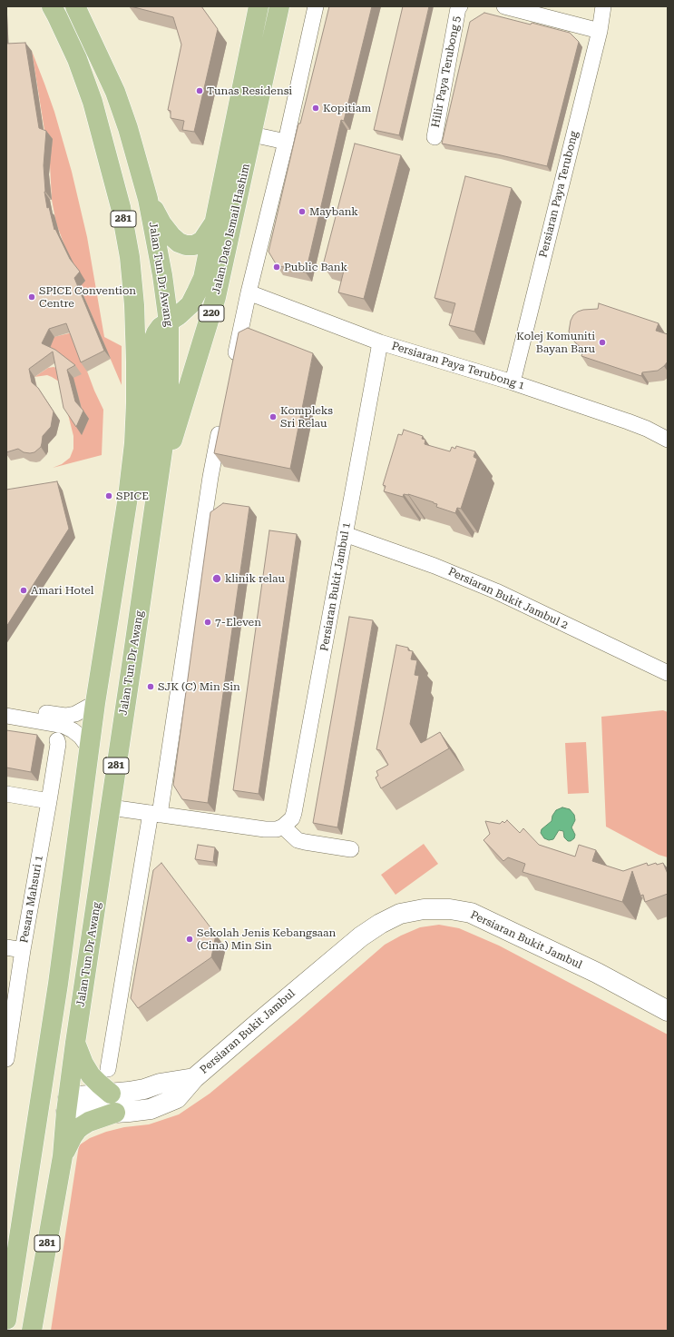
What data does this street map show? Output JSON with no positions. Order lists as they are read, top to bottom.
{
  "streets": {
    "main road": [
      "281",
      "Jalan Dato Ismail Hashim",
      "Jalan Tun Dr Awang",
      "220"
    ],
    "street": [
      "Hilir Paya Terubong 5",
      "Persiaran Paya Terubong",
      "Persiaran Paya Terubong 1",
      "Persiaran Bukit Jambul 1",
      "Persiaran Bukit Jambul 2",
      "Pesara Mahsuri 1",
      "Persiaran Bukit Jambul"
    ]
  },
  "crossings": [
    ["Persiaran Paya Terubong", "Persiaran Paya Terubong 1"],
    ["281", "Jalan Dato Ismail Hashim"],
    ["Jalan Dato Ismail Hashim", "Jalan Tun Dr Awang"],
    ["Jalan Tun Dr Awang", "Persiaran Bukit Jambul"],
    ["Persiaran Paya Terubong 1", "Persiaran Bukit Jambul 1"],
    ["Persiaran Bukit Jambul 1", "Persiaran Bukit Jambul 2"]
  ],
  "places": [
    "Tunas Residensi",
    "Kopitiam",
    "Maybank",
    "Public Bank",
    "SPICE Convention Centre",
    "Kolej Komuniti Bayan Baru",
    "Kompleks Sri Relau",
    "SPICE",
    "klinik relau",
    "Amari Hotel",
    "7-Eleven",
    "SJK (C) Min Sin",
    "Sekolah Jenis Kebangsaan (Cina) Min Sin"
  ]
}
